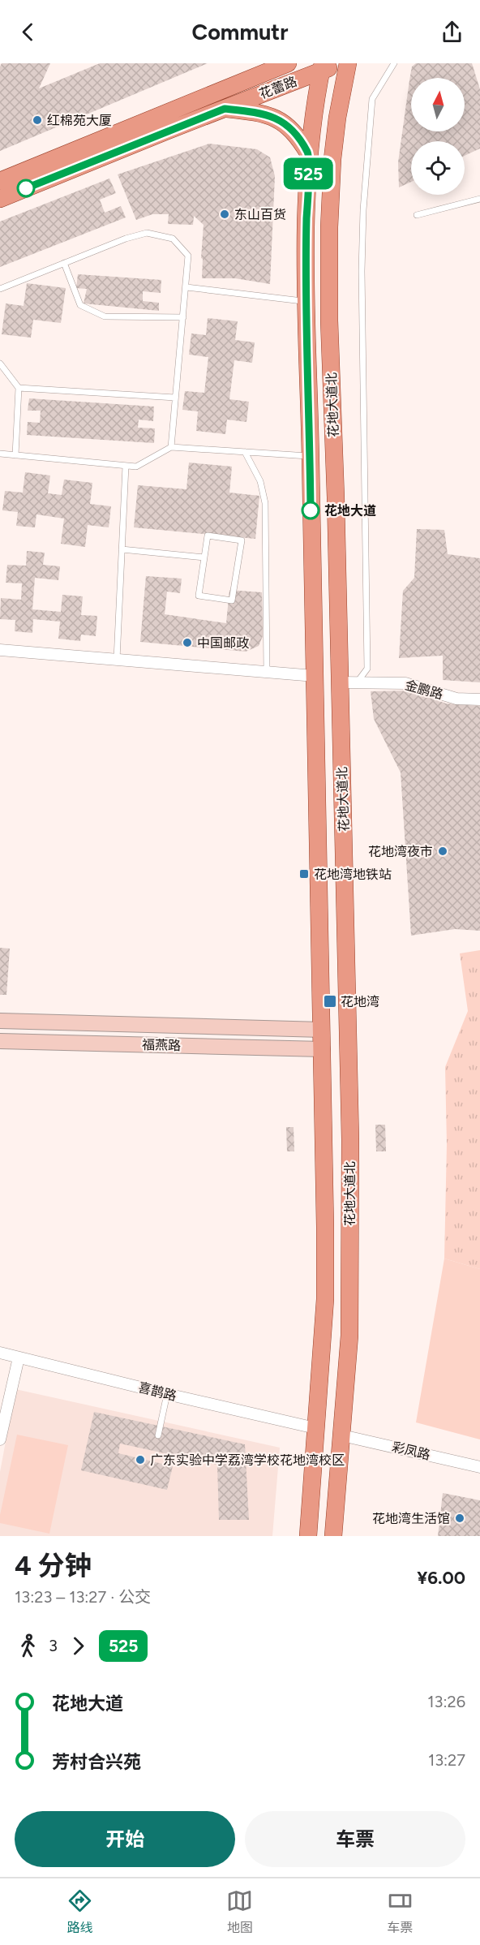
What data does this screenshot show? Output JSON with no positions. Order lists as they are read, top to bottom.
{
  "streets": {
    "main road": ["花蕾路", "花地大道北"],
    "street": [
      "金鹏路",
      "福燕路",
      "喜鹊路",
      "彩凤路"
    ]
  },
  "crossings": [
    ["花蕾路", "花地大道北"],
    ["花地大道北", "金鹏路"],
    ["花地大道北", "福燕路"],
    ["花地大道北", "喜鹊路"],
    ["花地大道北", "彩凤路"]
  ],
  "places": {
    "other": [
      "红棉苑大厦",
      "东山百货",
      "花地大道",
      "中国邮政",
      "花地湾夜市",
      "广东实验中学荔湾学校花地湾校区",
      "花地湾生活馆"
    ],
    "transit": ["花地湾地铁站", "花地湾"]
  },
  "lines": ["bus line 525"],
  "north": "top",
  "page": {
    "header": "Commutr",
    "on_map": "525",
    "heading": ["4 分钟", "13:23 – 13:27 · 公交", "¥6.00"],
    "legs": ["3", "525"],
    "list": [
      {
        "name": "花地大道",
        "value": "13:26"
      },
      {
        "name": "芳村合兴苑",
        "value": "13:27"
      }
    ],
    "buttons": ["开始", "车票"],
    "tabs": ["路线", "地图", "车票"]
  }
}
